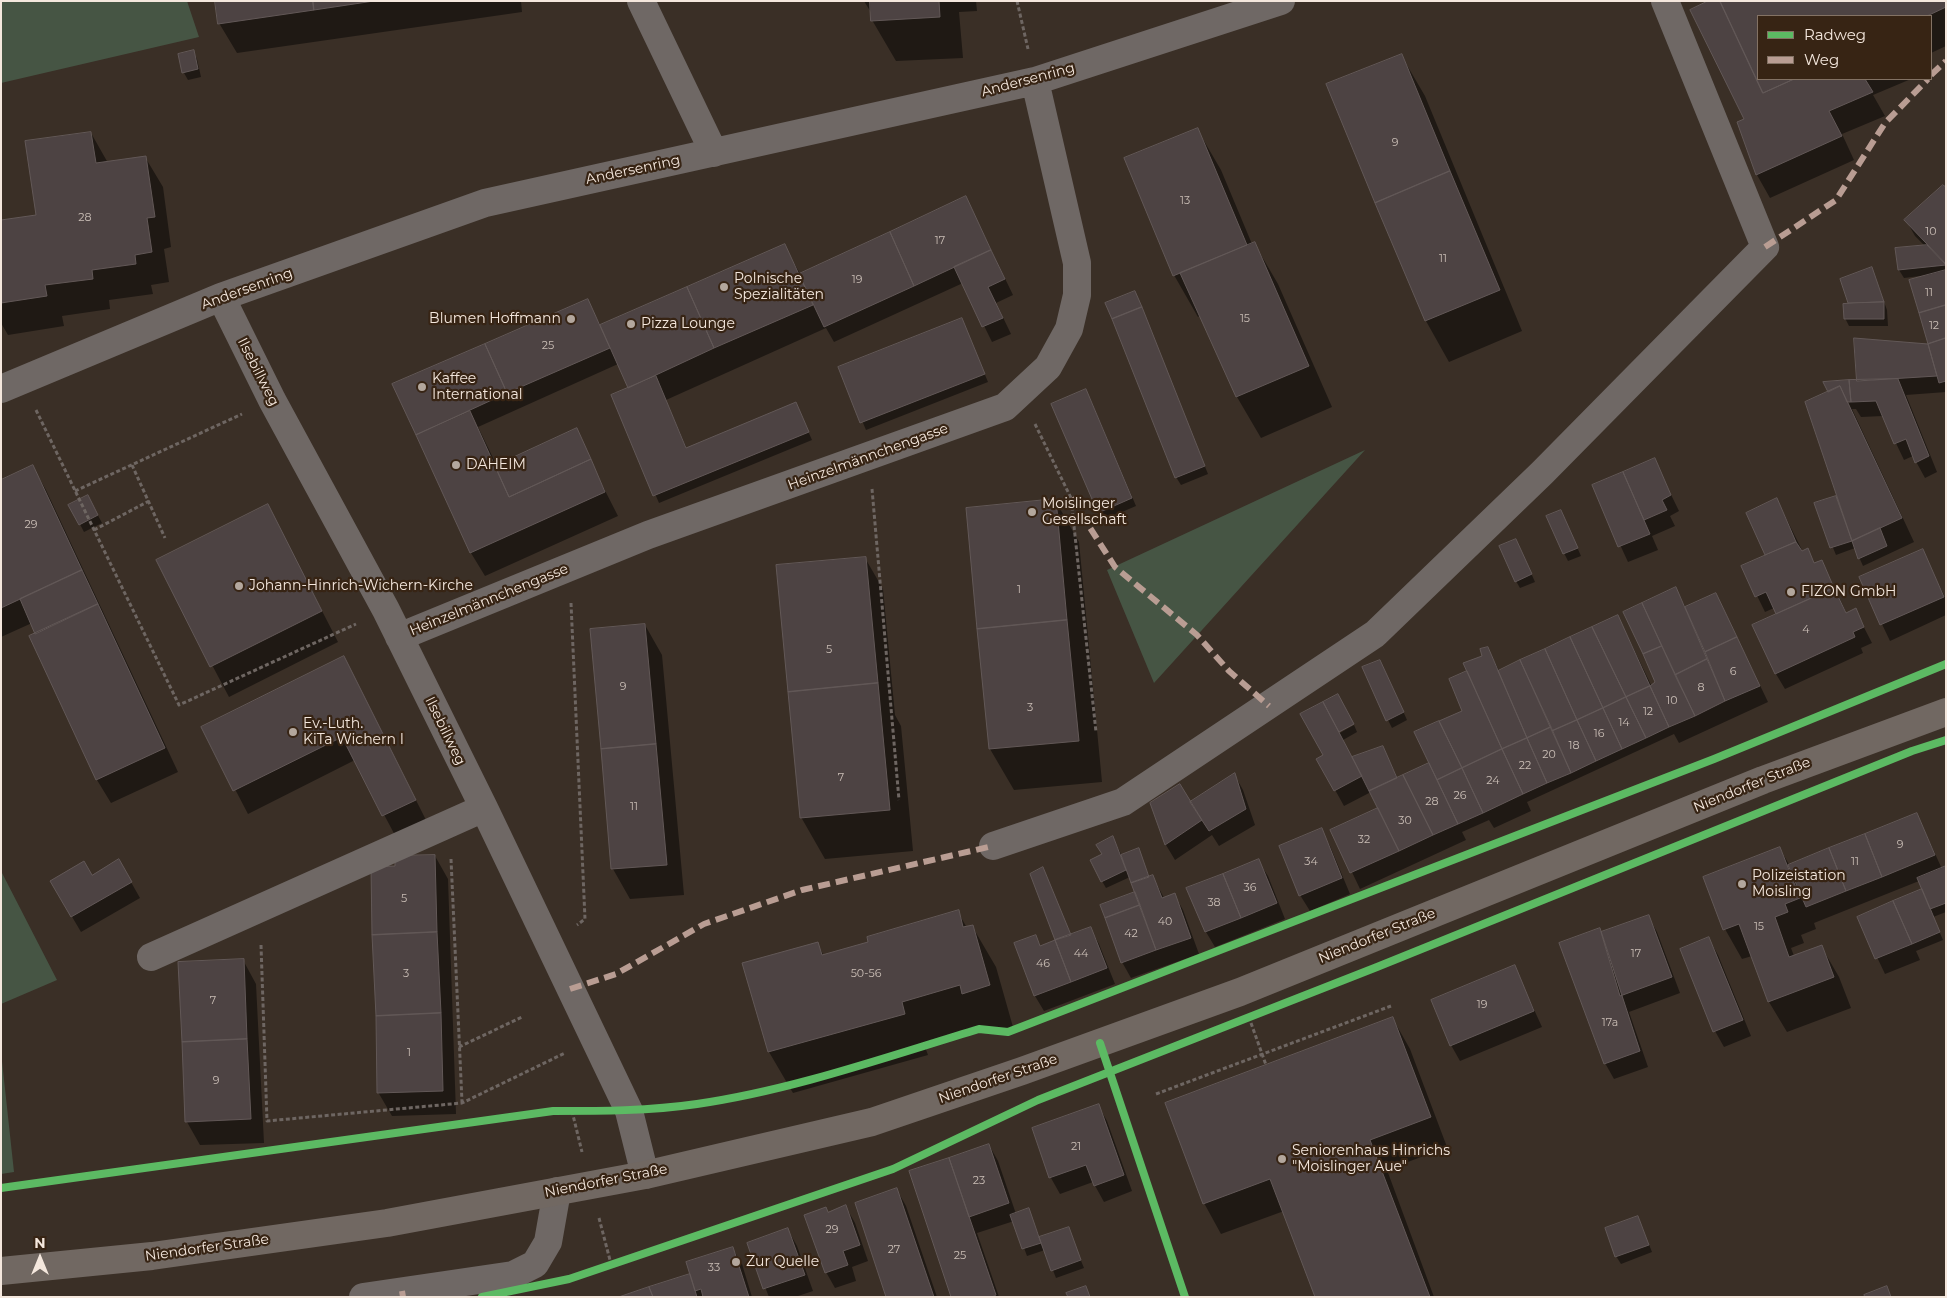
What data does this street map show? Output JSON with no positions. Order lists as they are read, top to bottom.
{
  "streets": {
    "main road": ["Niendorfer Straße"],
    "street": ["Andersenring", "Ilsebillweg", "Heinzelmännchengasse"]
  },
  "crossings": [
    ["Andersenring", "Ilsebillweg"],
    ["Andersenring", "Heinzelmännchengasse"],
    ["Ilsebillweg", "Heinzelmännchengasse"],
    ["Ilsebillweg", "Niendorfer Straße"]
  ],
  "places": [
    "Polnische Spezialitäten",
    "Blumen Hoffmann",
    "Pizza Lounge",
    "Kaffee International",
    "DAHEIM",
    "Moislinger Gesellschaft",
    "Johann-Hinrich-Wichern-Kirche",
    "FIZON GmbH",
    "Ev.-Luth. KiTa Wichern I",
    "Polizeistation Moisling",
    "Seniorenhaus Hinrichs \"Moislinger Aue\"",
    "Zur Quelle"
  ],
  "house_numbers": [
    "9",
    "13",
    "28",
    "10",
    "17",
    "11",
    "19",
    "11",
    "15",
    "12",
    "25",
    "29",
    "1",
    "4",
    "5",
    "6",
    "9",
    "8",
    "10",
    "3",
    "12",
    "14",
    "16",
    "18",
    "20",
    "22",
    "7",
    "24",
    "26",
    "28",
    "11",
    "30",
    "32",
    "9",
    "34",
    "11",
    "36",
    "5",
    "38",
    "40",
    "15",
    "42",
    "44",
    "17",
    "46",
    "3",
    "50-56",
    "7",
    "19",
    "17a",
    "1",
    "9",
    "21",
    "23",
    "29",
    "27",
    "25",
    "33"
  ],
  "legend": ["Radweg", "Weg"],
  "north": "top"
}
